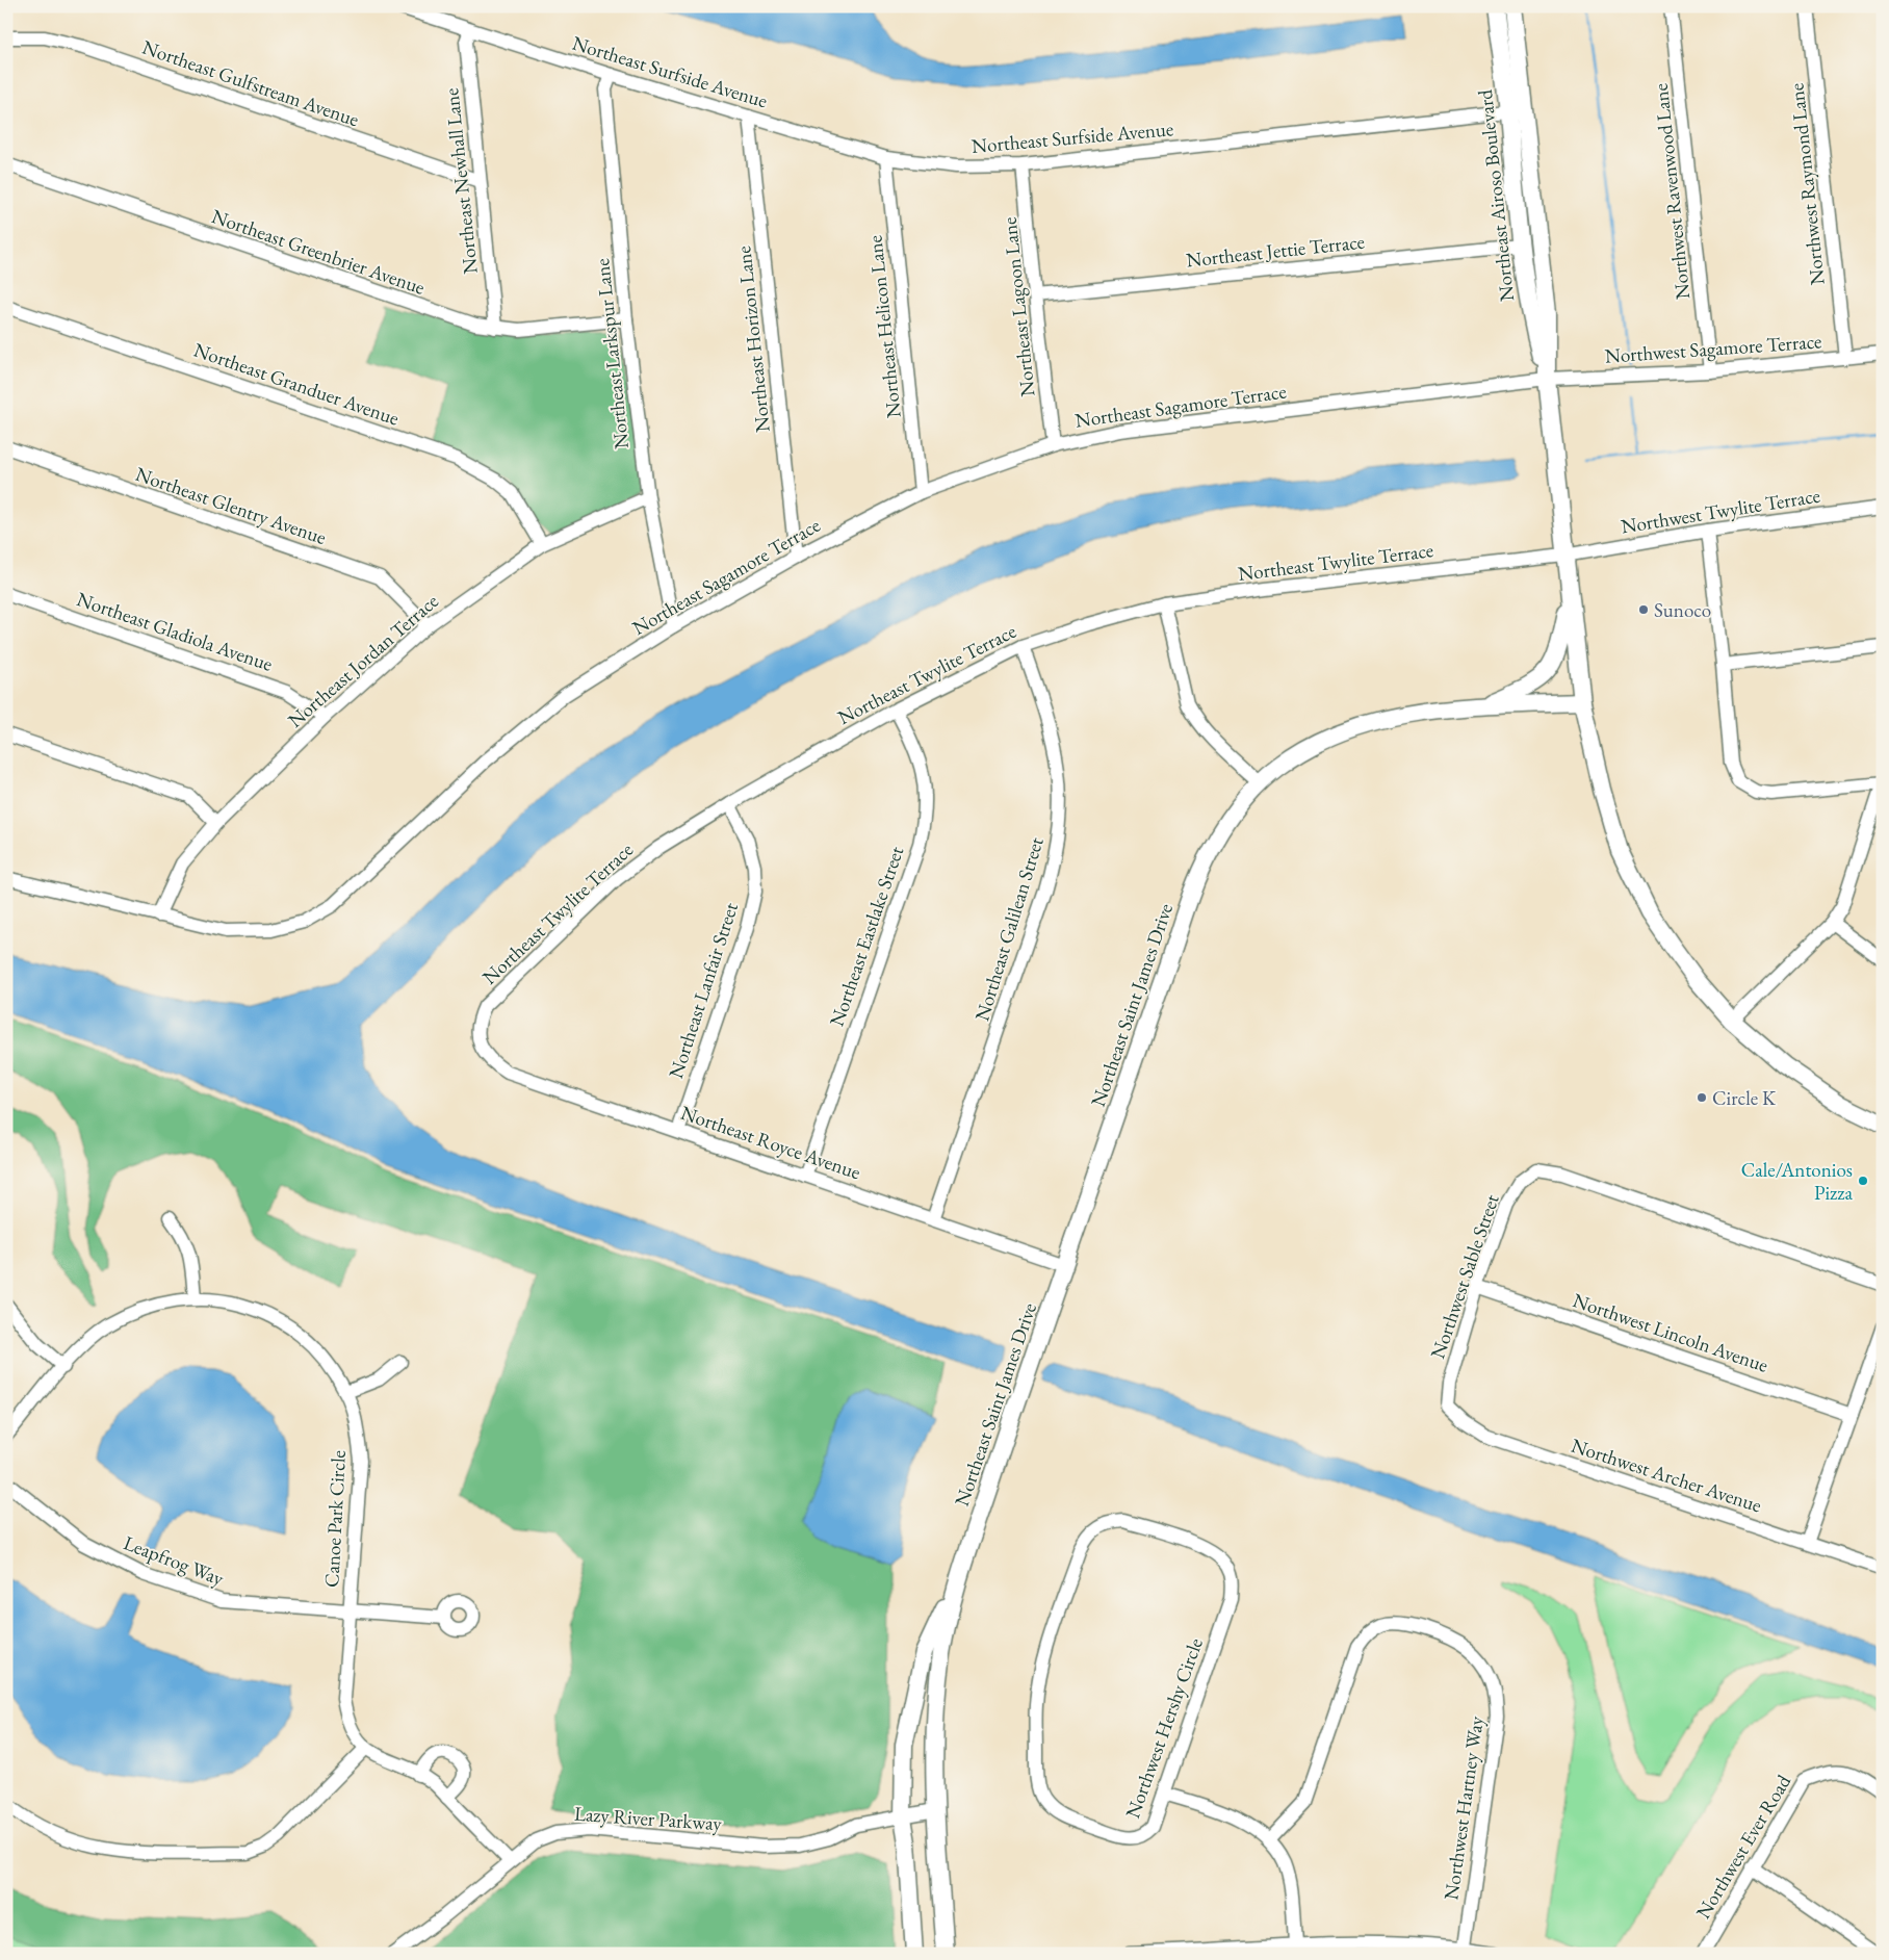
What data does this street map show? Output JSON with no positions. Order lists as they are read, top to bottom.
{
  "streets": {
    "main road": ["Northeast Airoso Boulevard", "Northeast Saint James Drive"],
    "street": [
      "Northeast Surfside Avenue",
      "Northeast Gulfstream Avenue",
      "Northeast Newhall Lane",
      "Northwest Raymond Lane",
      "Northwest Ravenwood Lane",
      "Northeast Jettie Terrace",
      "Northeast Greenbrier Avenue",
      "Northeast Lagoon Lane",
      "Northeast Helicon Lane",
      "Northeast Horizon Lane",
      "Northwest Sagamore Terrace",
      "Northeast Larkspur Lane",
      "Northeast Granduer Avenue",
      "Northeast Sagamore Terrace",
      "Northeast Glentry Avenue",
      "Northwest Twylite Terrace",
      "Northeast Twylite Terrace",
      "Northeast Gladiola Avenue",
      "Northeast Jordan Terrace",
      "Northeast Galilean Street",
      "Northeast Eastlake Street",
      "Northeast Lanfair Street",
      "Northeast Royce Avenue",
      "Northwest Sable Street",
      "Northwest Lincoln Avenue",
      "Northwest Archer Avenue",
      "Canoe Park Circle",
      "Leapfrog Way",
      "Northwest Hershy Circle",
      "Northwest Hartney Way",
      "Lazy River Parkway",
      "Northwest Ever Road"
    ]
  },
  "crossings": [
    ["Northeast Surfside Avenue", "Northeast Newhall Lane"],
    ["Northeast Surfside Avenue", "Northeast Airoso Boulevard"],
    ["Northeast Surfside Avenue", "Northeast Lagoon Lane"],
    ["Northeast Surfside Avenue", "Northeast Helicon Lane"],
    ["Northeast Surfside Avenue", "Northeast Horizon Lane"],
    ["Northeast Surfside Avenue", "Northeast Larkspur Lane"],
    ["Northeast Gulfstream Avenue", "Northeast Newhall Lane"],
    ["Northeast Newhall Lane", "Northeast Greenbrier Avenue"],
    ["Northwest Raymond Lane", "Northwest Sagamore Terrace"],
    ["Northwest Ravenwood Lane", "Northwest Sagamore Terrace"],
    ["Northeast Airoso Boulevard", "Northeast Jettie Terrace"],
    ["Northeast Airoso Boulevard", "Northwest Sagamore Terrace"],
    ["Northeast Airoso Boulevard", "Northeast Sagamore Terrace"],
    ["Northeast Airoso Boulevard", "Northwest Twylite Terrace"],
    ["Northeast Airoso Boulevard", "Northeast Twylite Terrace"],
    ["Northeast Airoso Boulevard", "Northeast Saint James Drive"],
    ["Northeast Jettie Terrace", "Northeast Lagoon Lane"],
    ["Northeast Greenbrier Avenue", "Northeast Larkspur Lane"],
    ["Northeast Lagoon Lane", "Northeast Sagamore Terrace"],
    ["Northeast Helicon Lane", "Northeast Sagamore Terrace"],
    ["Northeast Horizon Lane", "Northeast Sagamore Terrace"],
    ["Northwest Sagamore Terrace", "Northeast Sagamore Terrace"],
    ["Northeast Larkspur Lane", "Northeast Sagamore Terrace"],
    ["Northeast Larkspur Lane", "Northeast Jordan Terrace"],
    ["Northeast Granduer Avenue", "Northeast Jordan Terrace"],
    ["Northeast Sagamore Terrace", "Northeast Jordan Terrace"],
    ["Northeast Glentry Avenue", "Northeast Jordan Terrace"],
    ["Northwest Twylite Terrace", "Northeast Twylite Terrace"],
    ["Northeast Twylite Terrace", "Northeast Galilean Street"],
    ["Northeast Twylite Terrace", "Northeast Eastlake Street"],
    ["Northeast Twylite Terrace", "Northeast Lanfair Street"],
    ["Northeast Twylite Terrace", "Northeast Royce Avenue"],
    ["Northeast Gladiola Avenue", "Northeast Jordan Terrace"],
    ["Northeast Galilean Street", "Northeast Royce Avenue"],
    ["Northeast Eastlake Street", "Northeast Royce Avenue"],
    ["Northeast Lanfair Street", "Northeast Royce Avenue"],
    ["Northeast Saint James Drive", "Northeast Royce Avenue"],
    ["Northeast Saint James Drive", "Lazy River Parkway"],
    ["Northwest Sable Street", "Northwest Lincoln Avenue"],
    ["Northwest Sable Street", "Northwest Archer Avenue"],
    ["Canoe Park Circle", "Leapfrog Way"]
  ],
  "places": ["Sunoco", "Circle K", "Cale/Antonios Pizza"]
}
